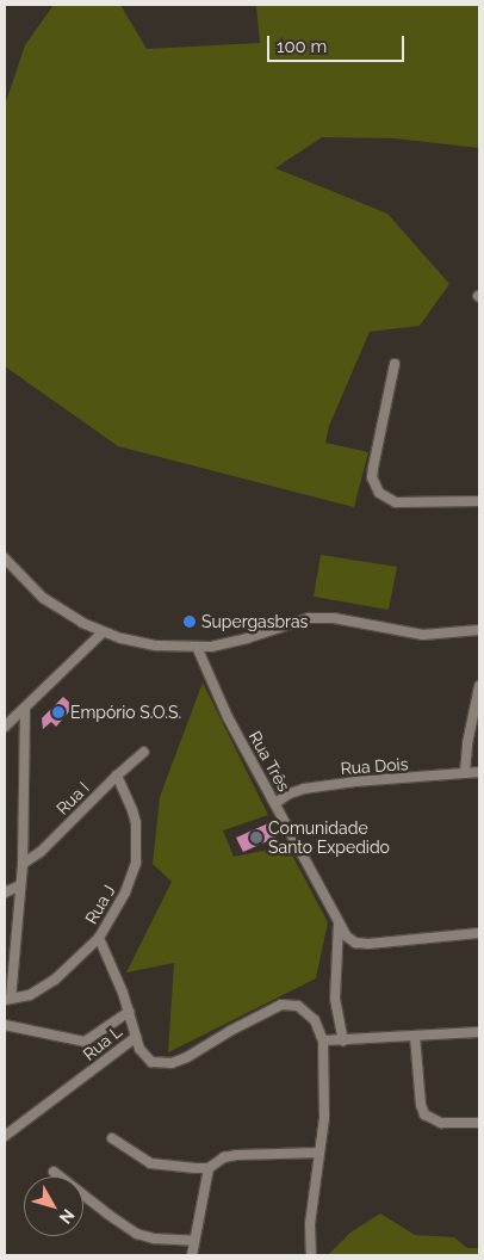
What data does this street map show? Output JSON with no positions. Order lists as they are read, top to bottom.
{
  "streets": {
    "street": [
      "Rua Três",
      "Rua Dois",
      "Rua I",
      "Rua J",
      "Rua L"
    ]
  },
  "crossings": [
    ["Rua Três", "Rua Dois"],
    ["Rua I", "Rua J"],
    ["Rua J", "Rua L"]
  ],
  "places": ["Supergasbras", "Empório S.O.S.", "Comunidade Santo Expedido"],
  "scale_bar": "100 m",
  "north": "bottom right"
}
